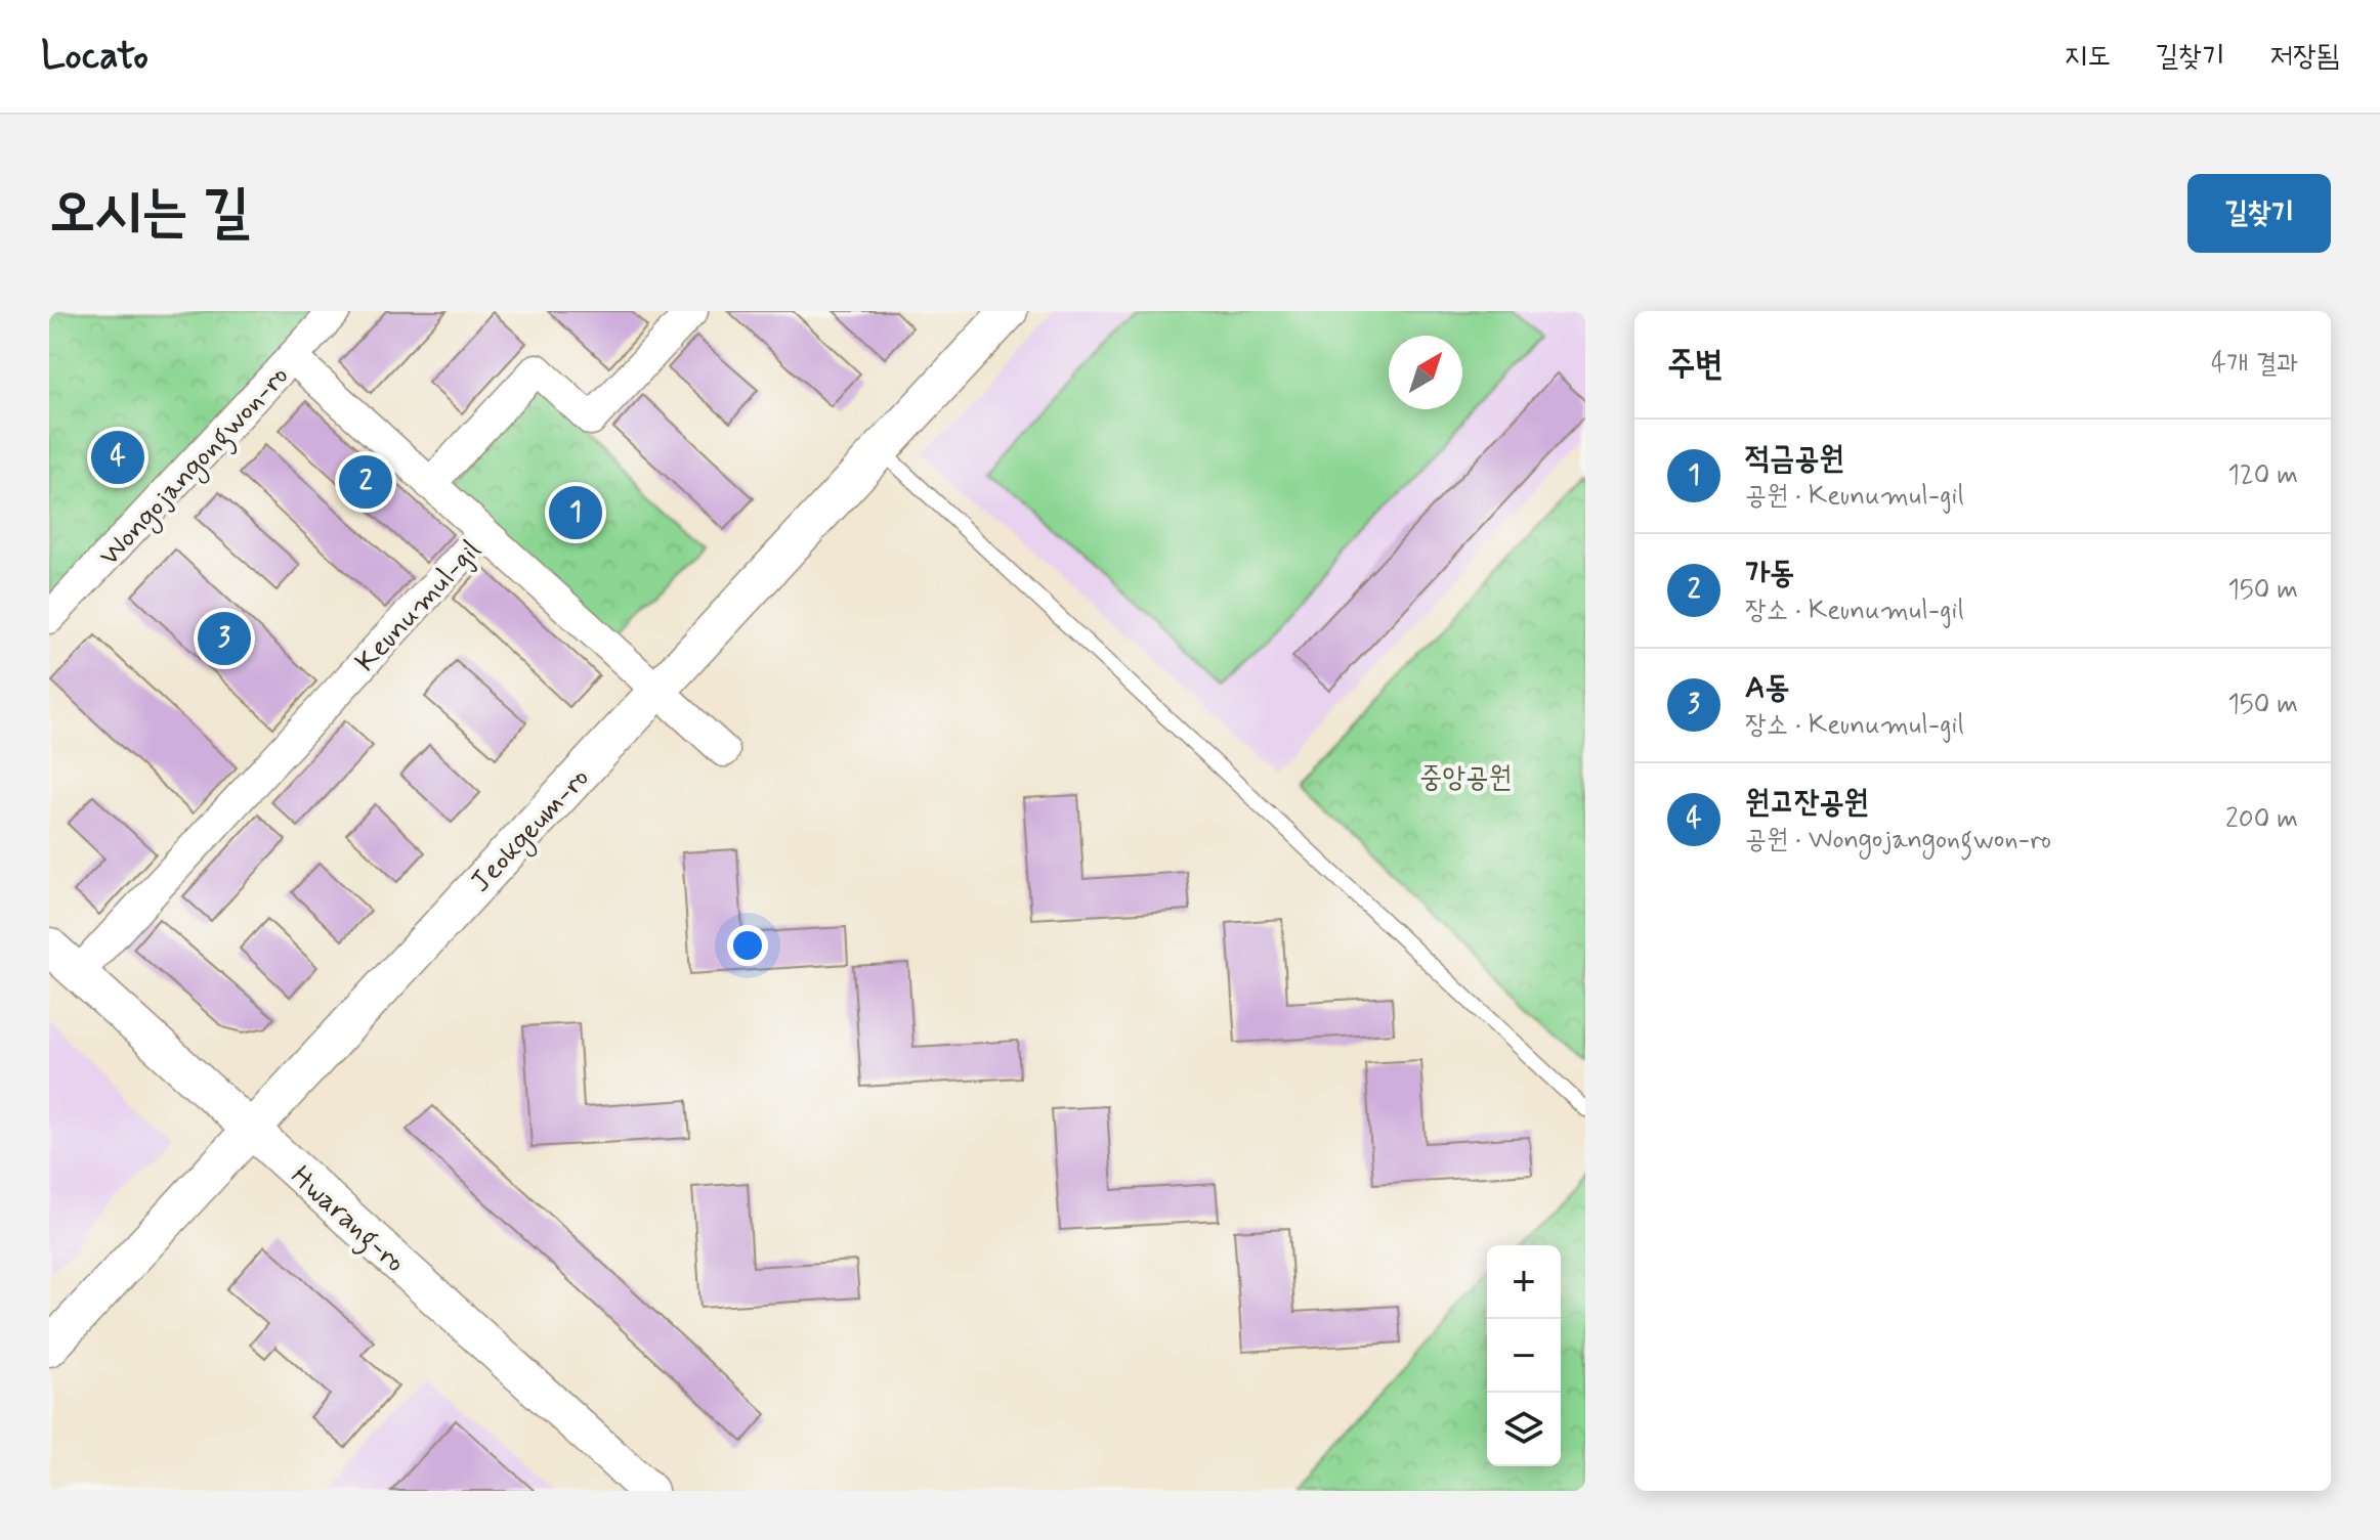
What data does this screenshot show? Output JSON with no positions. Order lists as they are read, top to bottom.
{
  "streets": {
    "street": [
      "Wongojangongwon-ro",
      "Keunumul-gil",
      "Jeokgeum-ro",
      "Hwarang-ro"
    ]
  },
  "crossings": [
    ["Wongojangongwon-ro", "Keunumul-gil"],
    ["Keunumul-gil", "Hwarang-ro"],
    ["Jeokgeum-ro", "Hwarang-ro"]
  ],
  "parks": ["중앙공원"],
  "north": "top right",
  "page": {
    "header": "Locato",
    "nav": ["지도", "길찾기", "저장됨"],
    "buttons": "길찾기",
    "title": "오시는 길",
    "heading": ["주변", "4개 결과"],
    "list": [
      {
        "mark": "1",
        "name": "적금공원",
        "note": "공원 · Keunumul-gil",
        "value": "120 m"
      },
      {
        "mark": "2",
        "name": "가동",
        "note": "장소 · Keunumul-gil",
        "value": "150 m"
      },
      {
        "mark": "3",
        "name": "A동",
        "note": "장소 · Keunumul-gil",
        "value": "150 m"
      },
      {
        "mark": "4",
        "name": "원고잔공원",
        "note": "공원 · Wongojangongwon-ro",
        "value": "200 m"
      }
    ],
    "pins": [
      "4",
      "2",
      "1",
      "3"
    ],
    "map_buttons": ["+", "−"]
  }
}
